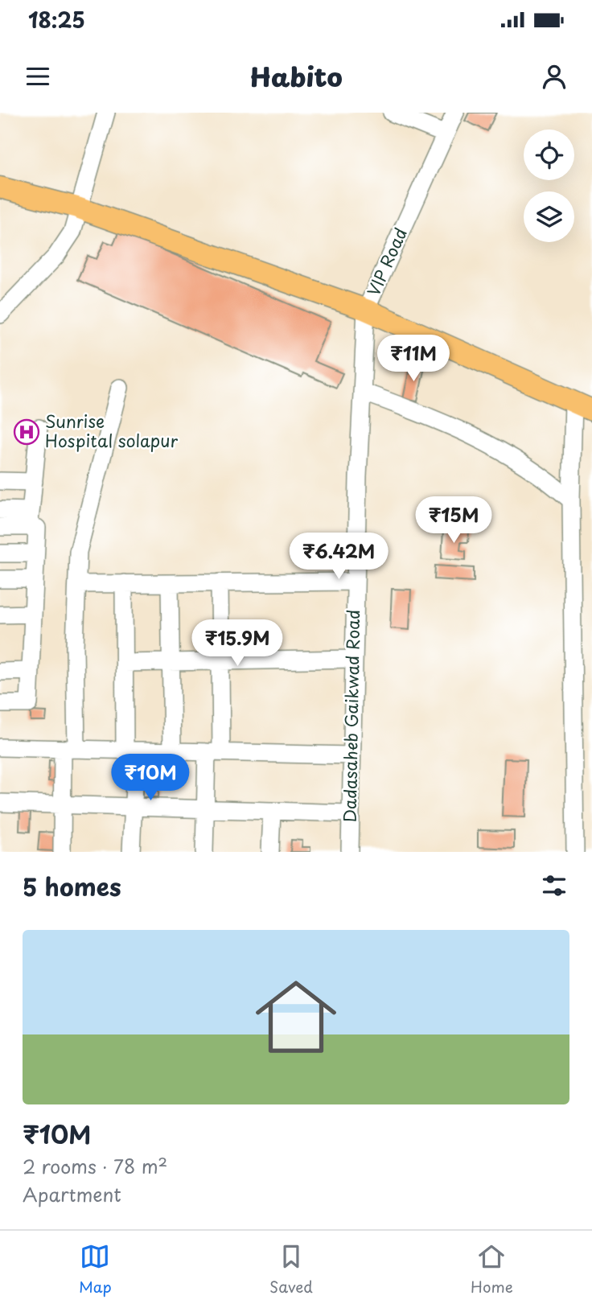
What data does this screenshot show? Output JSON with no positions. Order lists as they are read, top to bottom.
{
  "streets": {
    "main road": ["VIP Road"],
    "street": ["Dadasaheb Gaikwad Road"]
  },
  "crossings": [
    ["VIP Road", "Dadasaheb Gaikwad Road"]
  ],
  "places": {
    "hospital": ["Sunrise Hospital solapur"]
  },
  "page": {
    "status": "18:25",
    "header": "Habito",
    "price": [
      "₹11M",
      "₹15M",
      "₹6.42M",
      "₹15.9M",
      "₹10M"
    ],
    "heading": "5 homes",
    "list": [
      {
        "name": "₹10M",
        "note": "2 rooms · 78 m² · Apartment"
      }
    ],
    "tabs": ["Map", "Saved", "Home"]
  }
}
